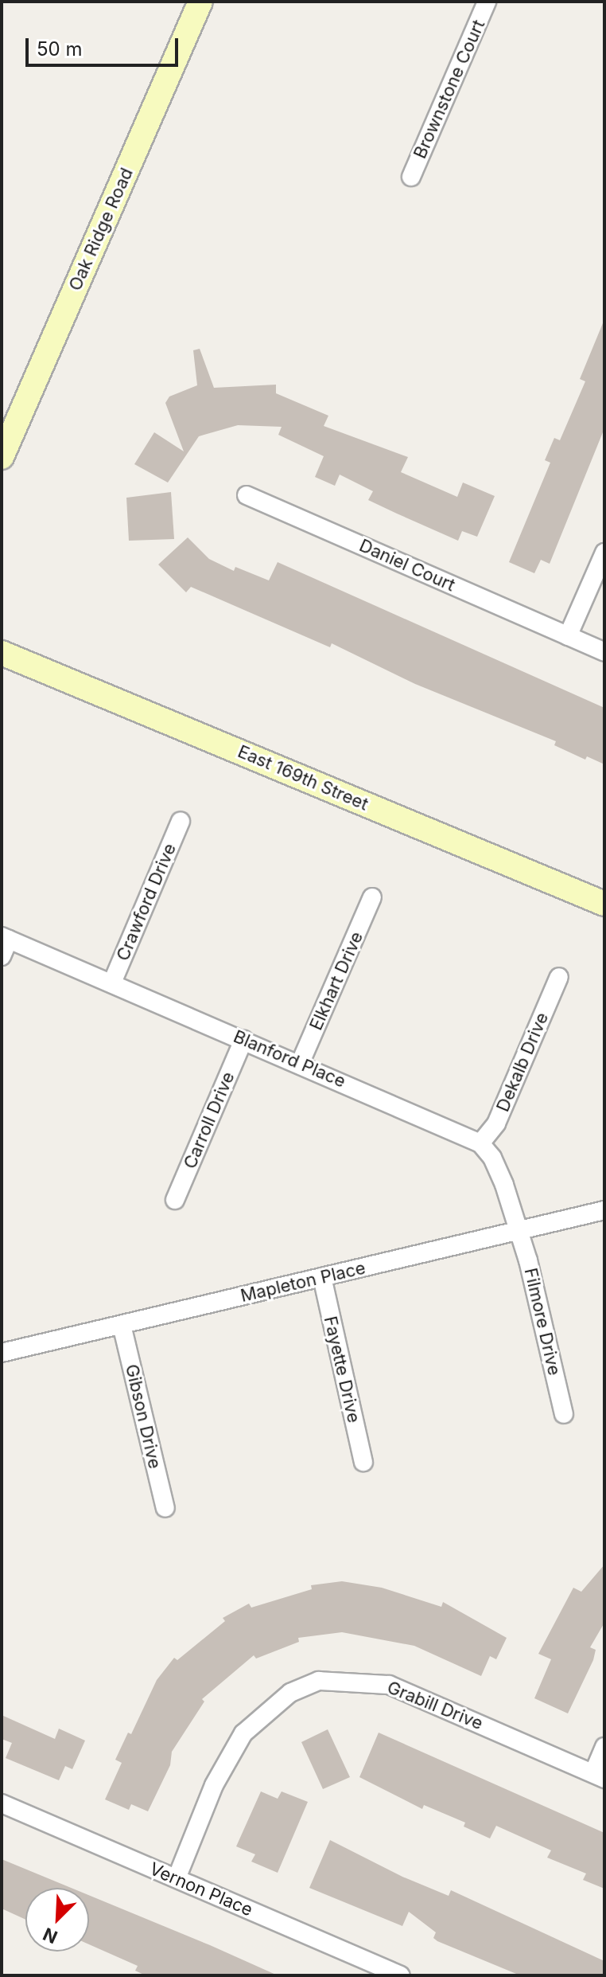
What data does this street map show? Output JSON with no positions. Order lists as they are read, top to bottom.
{
  "streets": {
    "street": [
      "Brownstone Court",
      "Oak Ridge Road",
      "Daniel Court",
      "East 169th Street",
      "Crawford Drive",
      "Elkhart Drive",
      "Blanford Place",
      "Dekalb Drive",
      "Carroll Drive",
      "Mapleton Place",
      "Filmore Drive",
      "Fayette Drive",
      "Gibson Drive",
      "Grabill Drive",
      "Vernon Place"
    ]
  },
  "crossings": [
    ["Crawford Drive", "Blanford Place"],
    ["Elkhart Drive", "Blanford Place"],
    ["Blanford Place", "Dekalb Drive"],
    ["Blanford Place", "Carroll Drive"],
    ["Mapleton Place", "Filmore Drive"],
    ["Mapleton Place", "Fayette Drive"],
    ["Mapleton Place", "Gibson Drive"],
    ["Grabill Drive", "Vernon Place"]
  ],
  "scale_bar": "50 m",
  "north": "bottom left"
}
